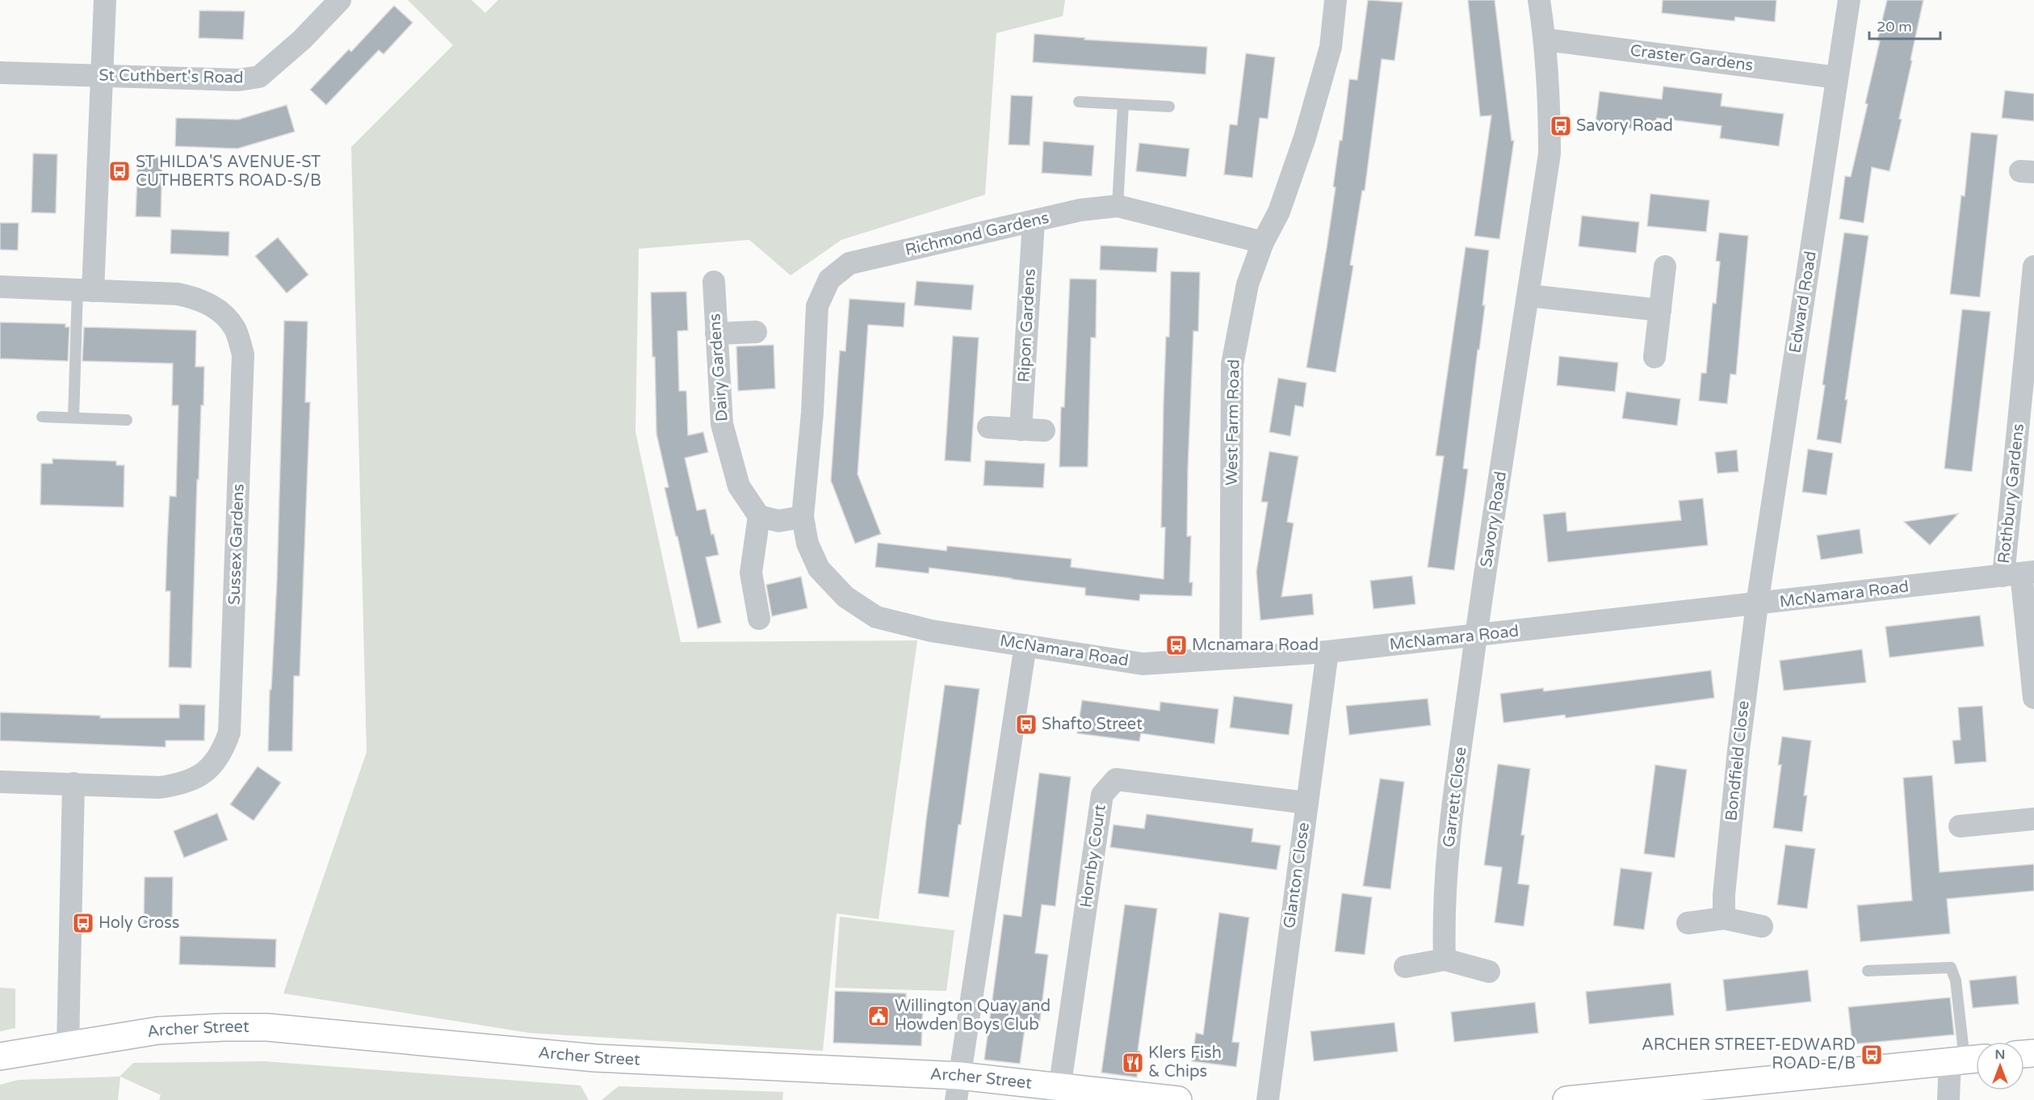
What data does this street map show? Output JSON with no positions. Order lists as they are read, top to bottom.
{
  "streets": {
    "main road": ["Archer Street"],
    "street": [
      "Craster Gardens",
      "St Cuthbert's Road",
      "Richmond Gardens",
      "Edward Road",
      "Ripon Gardens",
      "Dairy Gardens",
      "West Farm Road",
      "Rothbury Gardens",
      "Savory Road",
      "Sussex Gardens",
      "McNamara Road",
      "Bondfield Close",
      "Garrett Close",
      "Hornby Court",
      "Glanton Close"
    ]
  },
  "crossings": [
    ["Craster Gardens", "Edward Road"],
    ["Craster Gardens", "Savory Road"],
    ["Richmond Gardens", "Ripon Gardens"],
    ["Richmond Gardens", "West Farm Road"],
    ["Richmond Gardens", "McNamara Road"],
    ["Edward Road", "McNamara Road"],
    ["Edward Road", "Bondfield Close"],
    ["West Farm Road", "McNamara Road"],
    ["Rothbury Gardens", "McNamara Road"],
    ["Savory Road", "McNamara Road"],
    ["Savory Road", "Garrett Close"],
    ["McNamara Road", "Bondfield Close"],
    ["McNamara Road", "Garrett Close"],
    ["McNamara Road", "Glanton Close"],
    ["Hornby Court", "Glanton Close"],
    ["Hornby Court", "Archer Street"]
  ],
  "places": {
    "bus stop": [
      "Savory Road",
      "ST HILDA'S AVENUE-ST CUTHBERTS ROAD-S/B",
      "Mcnamara Road",
      "Shafto Street",
      "Holy Cross",
      "ARCHER STREET-EDWARD ROAD-E/B"
    ],
    "public building": ["Willington Quay and Howden Boys Club"],
    "restaurant": ["Klers Fish & Chips"]
  },
  "scale_bar": "20 m",
  "north": "top"
}
